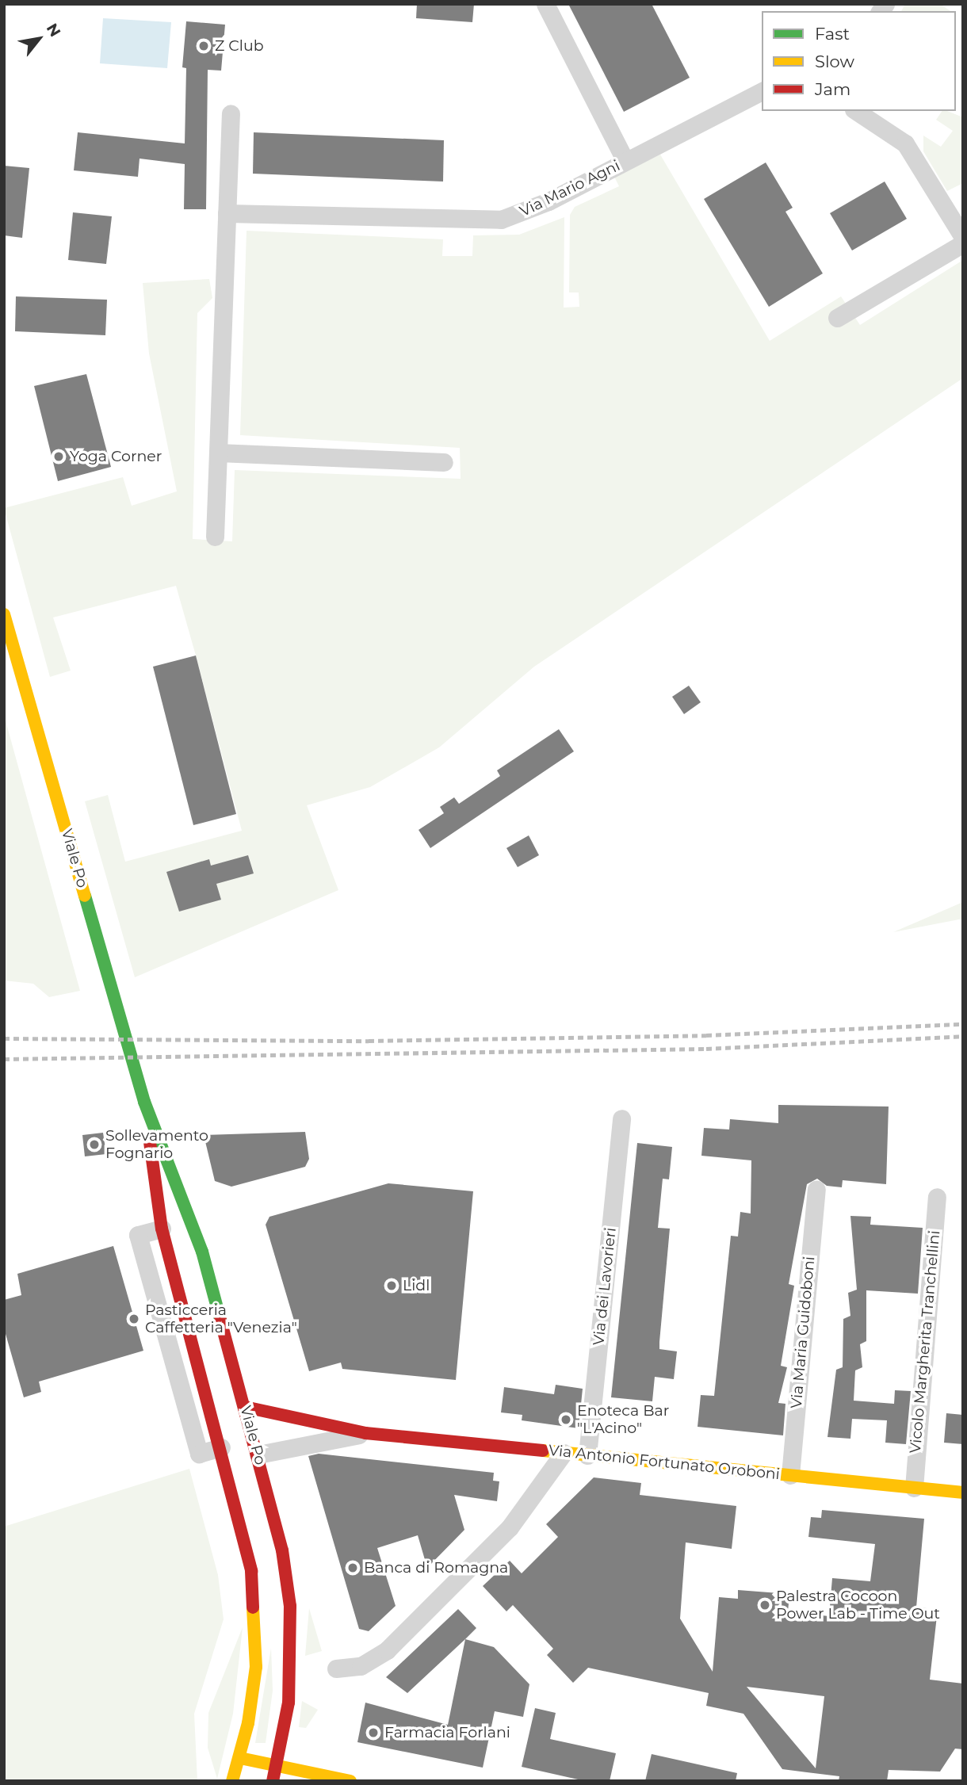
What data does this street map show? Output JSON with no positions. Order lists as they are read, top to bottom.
{
  "streets": {
    "main road": ["Viale Po", "Via Antonio Fortunato Oroboni"],
    "street": [
      "Via Mario Agni",
      "Via dei Lavorieri",
      "Via Maria Guidoboni",
      "Vicolo Margherita Tranchellini"
    ]
  },
  "crossings": [
    ["Viale Po", "Via Antonio Fortunato Oroboni"],
    ["Via dei Lavorieri", "Via Antonio Fortunato Oroboni"],
    ["Via Maria Guidoboni", "Via Antonio Fortunato Oroboni"],
    ["Vicolo Margherita Tranchellini", "Via Antonio Fortunato Oroboni"]
  ],
  "places": [
    "Z Club",
    "Yoga Corner",
    "Sollevamento Fognario",
    "Lidl",
    "Pasticceria Caffetteria \"Venezia\"",
    "Enoteca Bar \"L'Acino\"",
    "Banca di Romagna",
    "Palestra Cocoon Power Lab - Time Out",
    "Farmacia Forlani"
  ],
  "legend": ["Fast", "Slow", "Jam"],
  "north": "top right"
}
